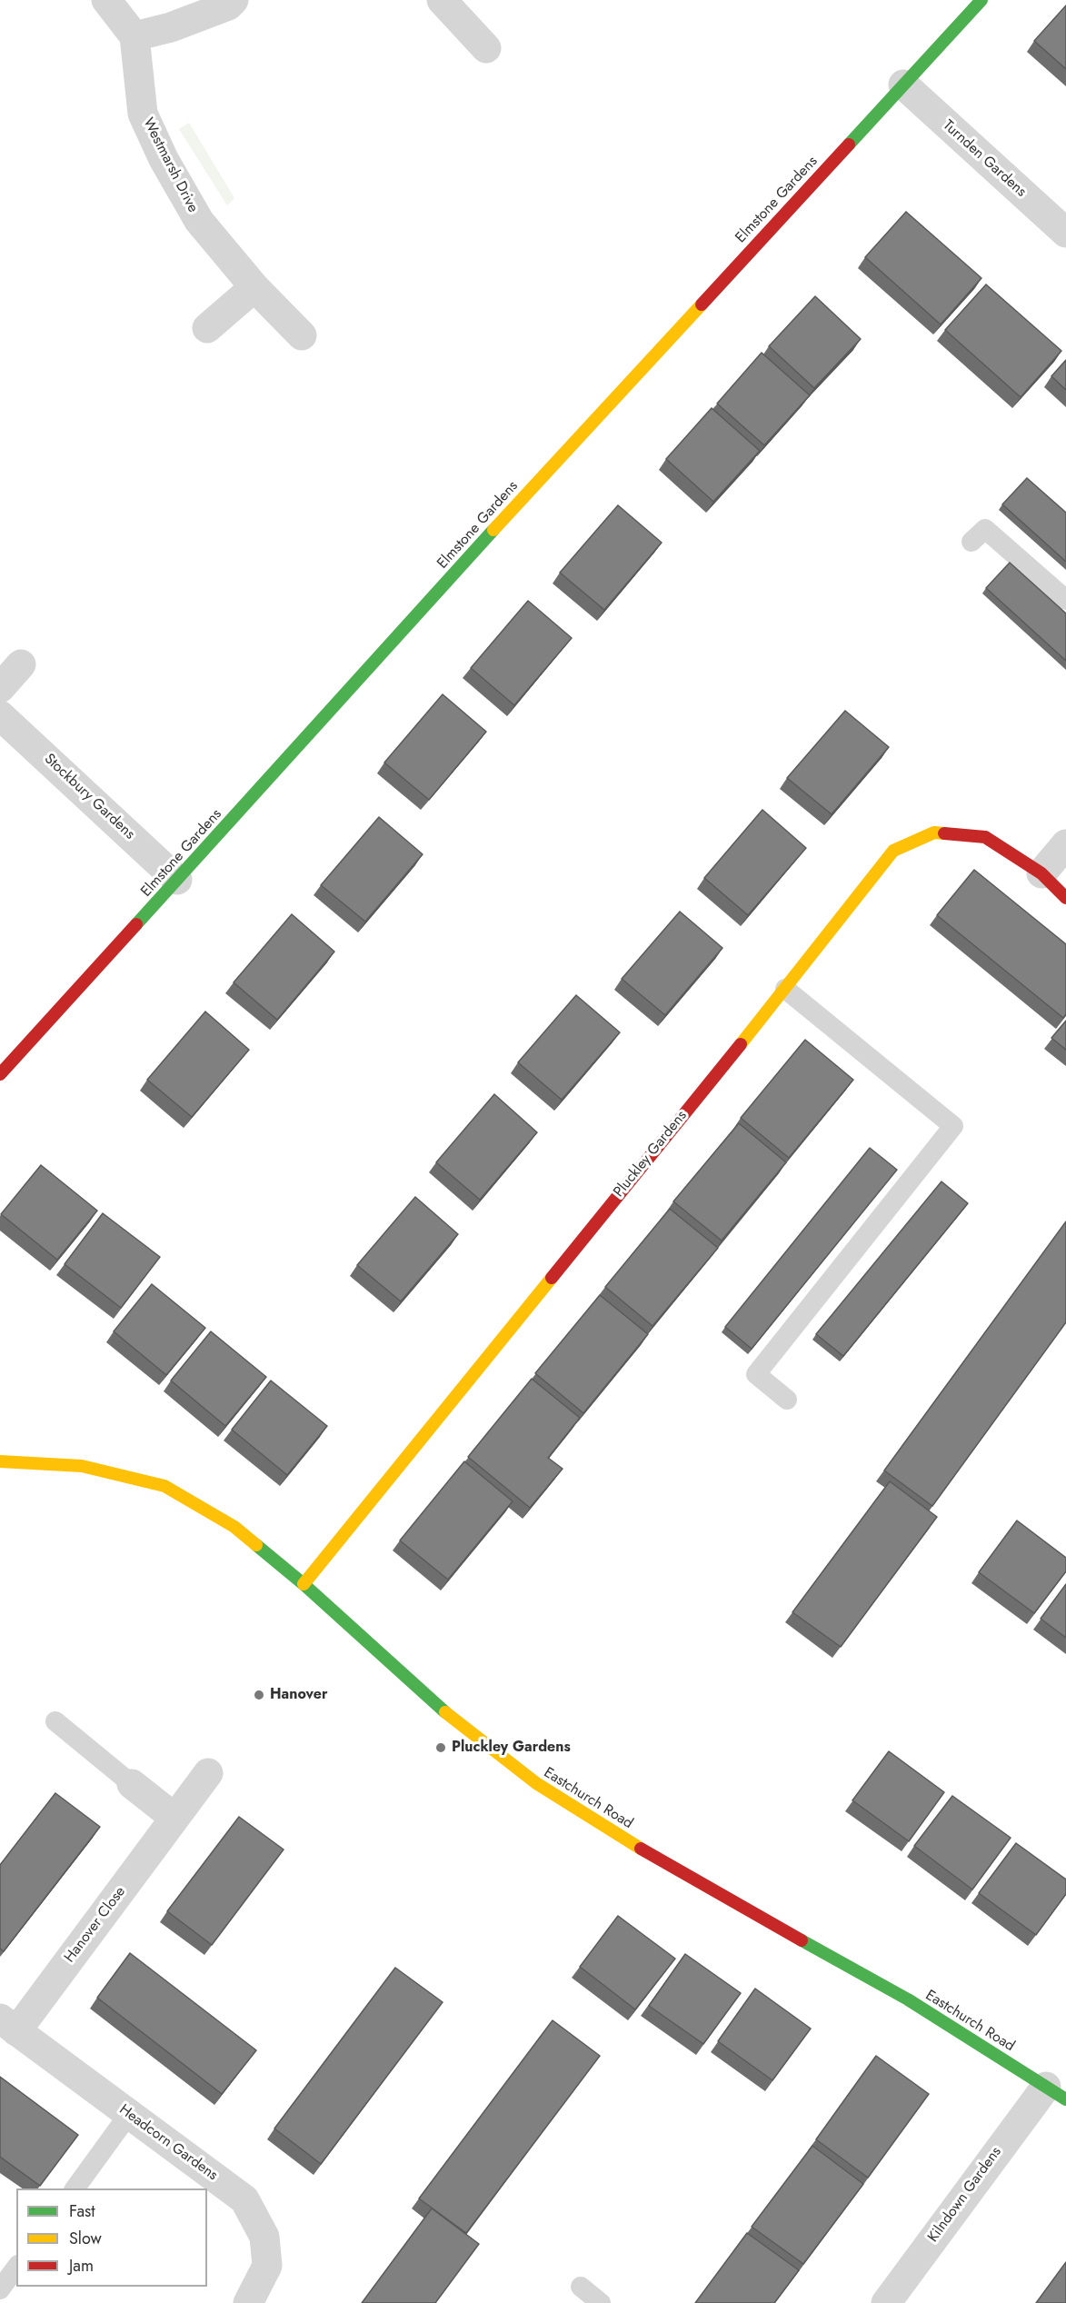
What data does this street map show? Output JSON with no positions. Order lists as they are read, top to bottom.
{
  "streets": {
    "street": [
      "Turnden Gardens",
      "Westmarsh Drive",
      "Elmstone Gardens",
      "Stockbury Gardens",
      "Pluckley Gardens",
      "Eastchurch Road",
      "Hanover Close",
      "Headcorn Gardens",
      "Kilndown Gardens"
    ]
  },
  "crossings": [
    ["Turnden Gardens", "Elmstone Gardens"],
    ["Elmstone Gardens", "Stockbury Gardens"],
    ["Pluckley Gardens", "Eastchurch Road"],
    ["Eastchurch Road", "Kilndown Gardens"],
    ["Hanover Close", "Headcorn Gardens"]
  ],
  "places": ["Hanover", "Pluckley Gardens"],
  "legend": ["Fast", "Slow", "Jam"]
}
